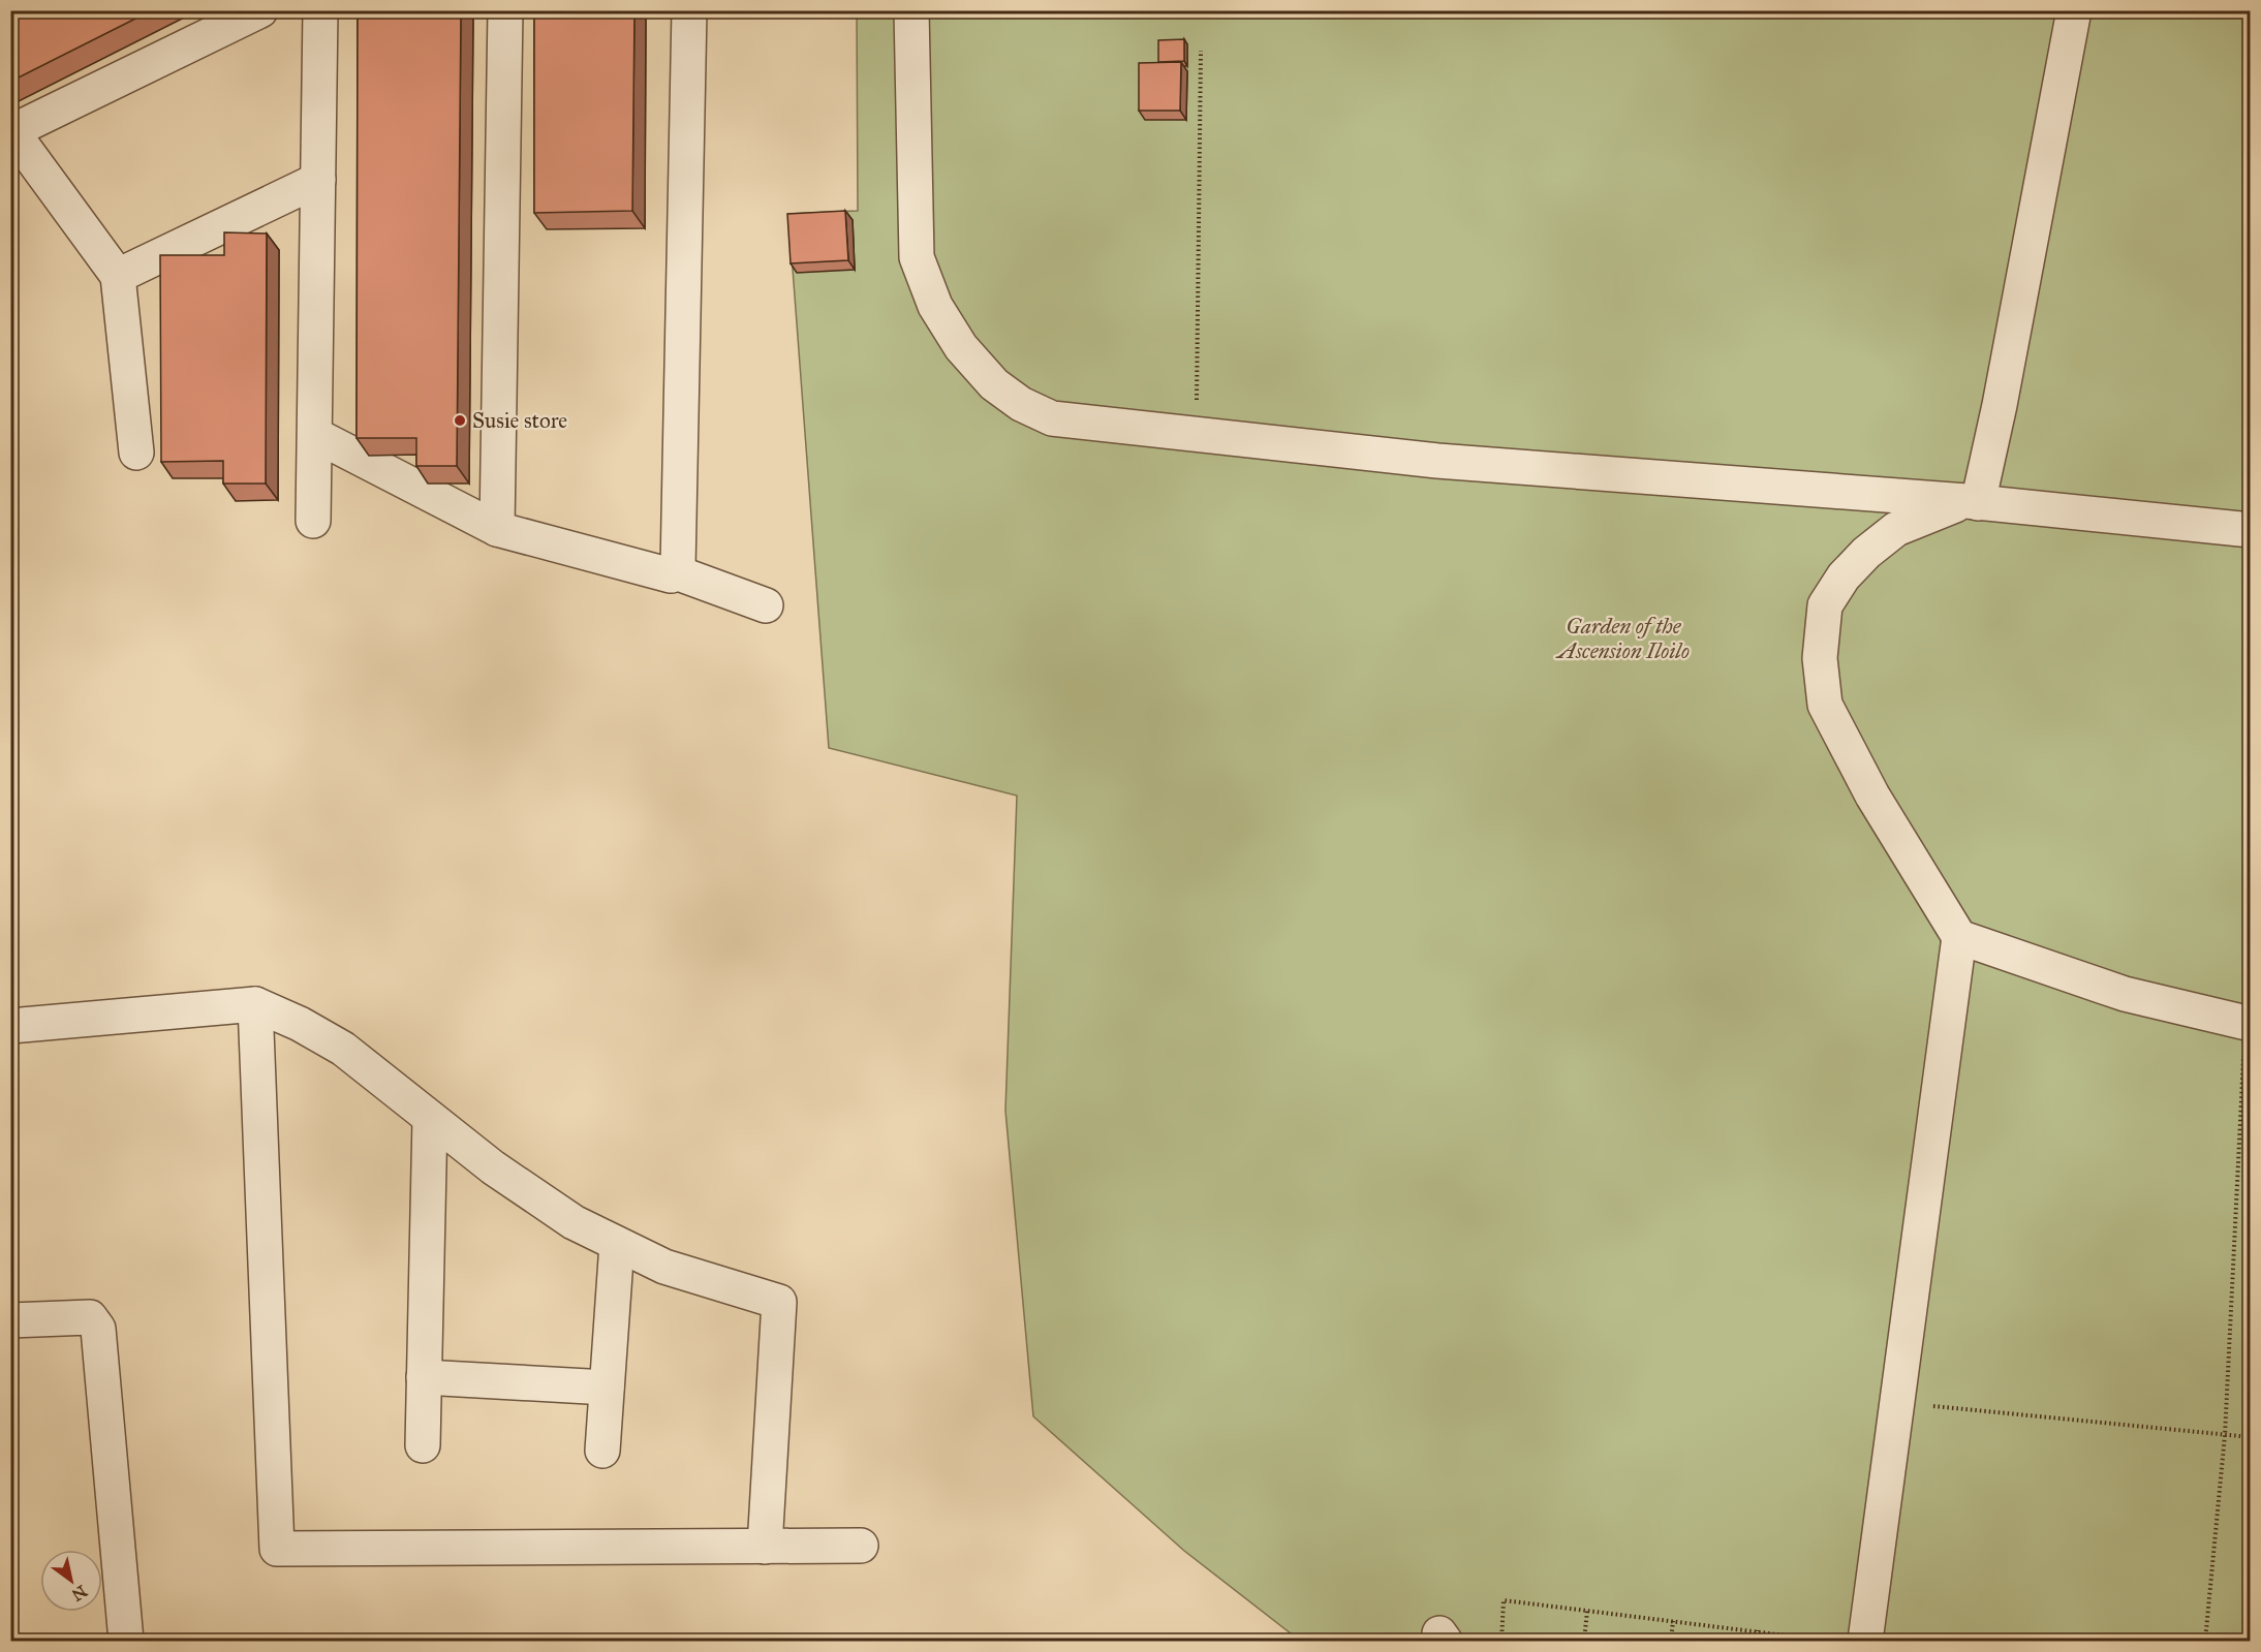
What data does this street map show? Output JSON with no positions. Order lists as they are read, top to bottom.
{
  "parks": ["Garden of the Ascension Iloilo"],
  "places": ["Susie store"],
  "north": "bottom right"
}
